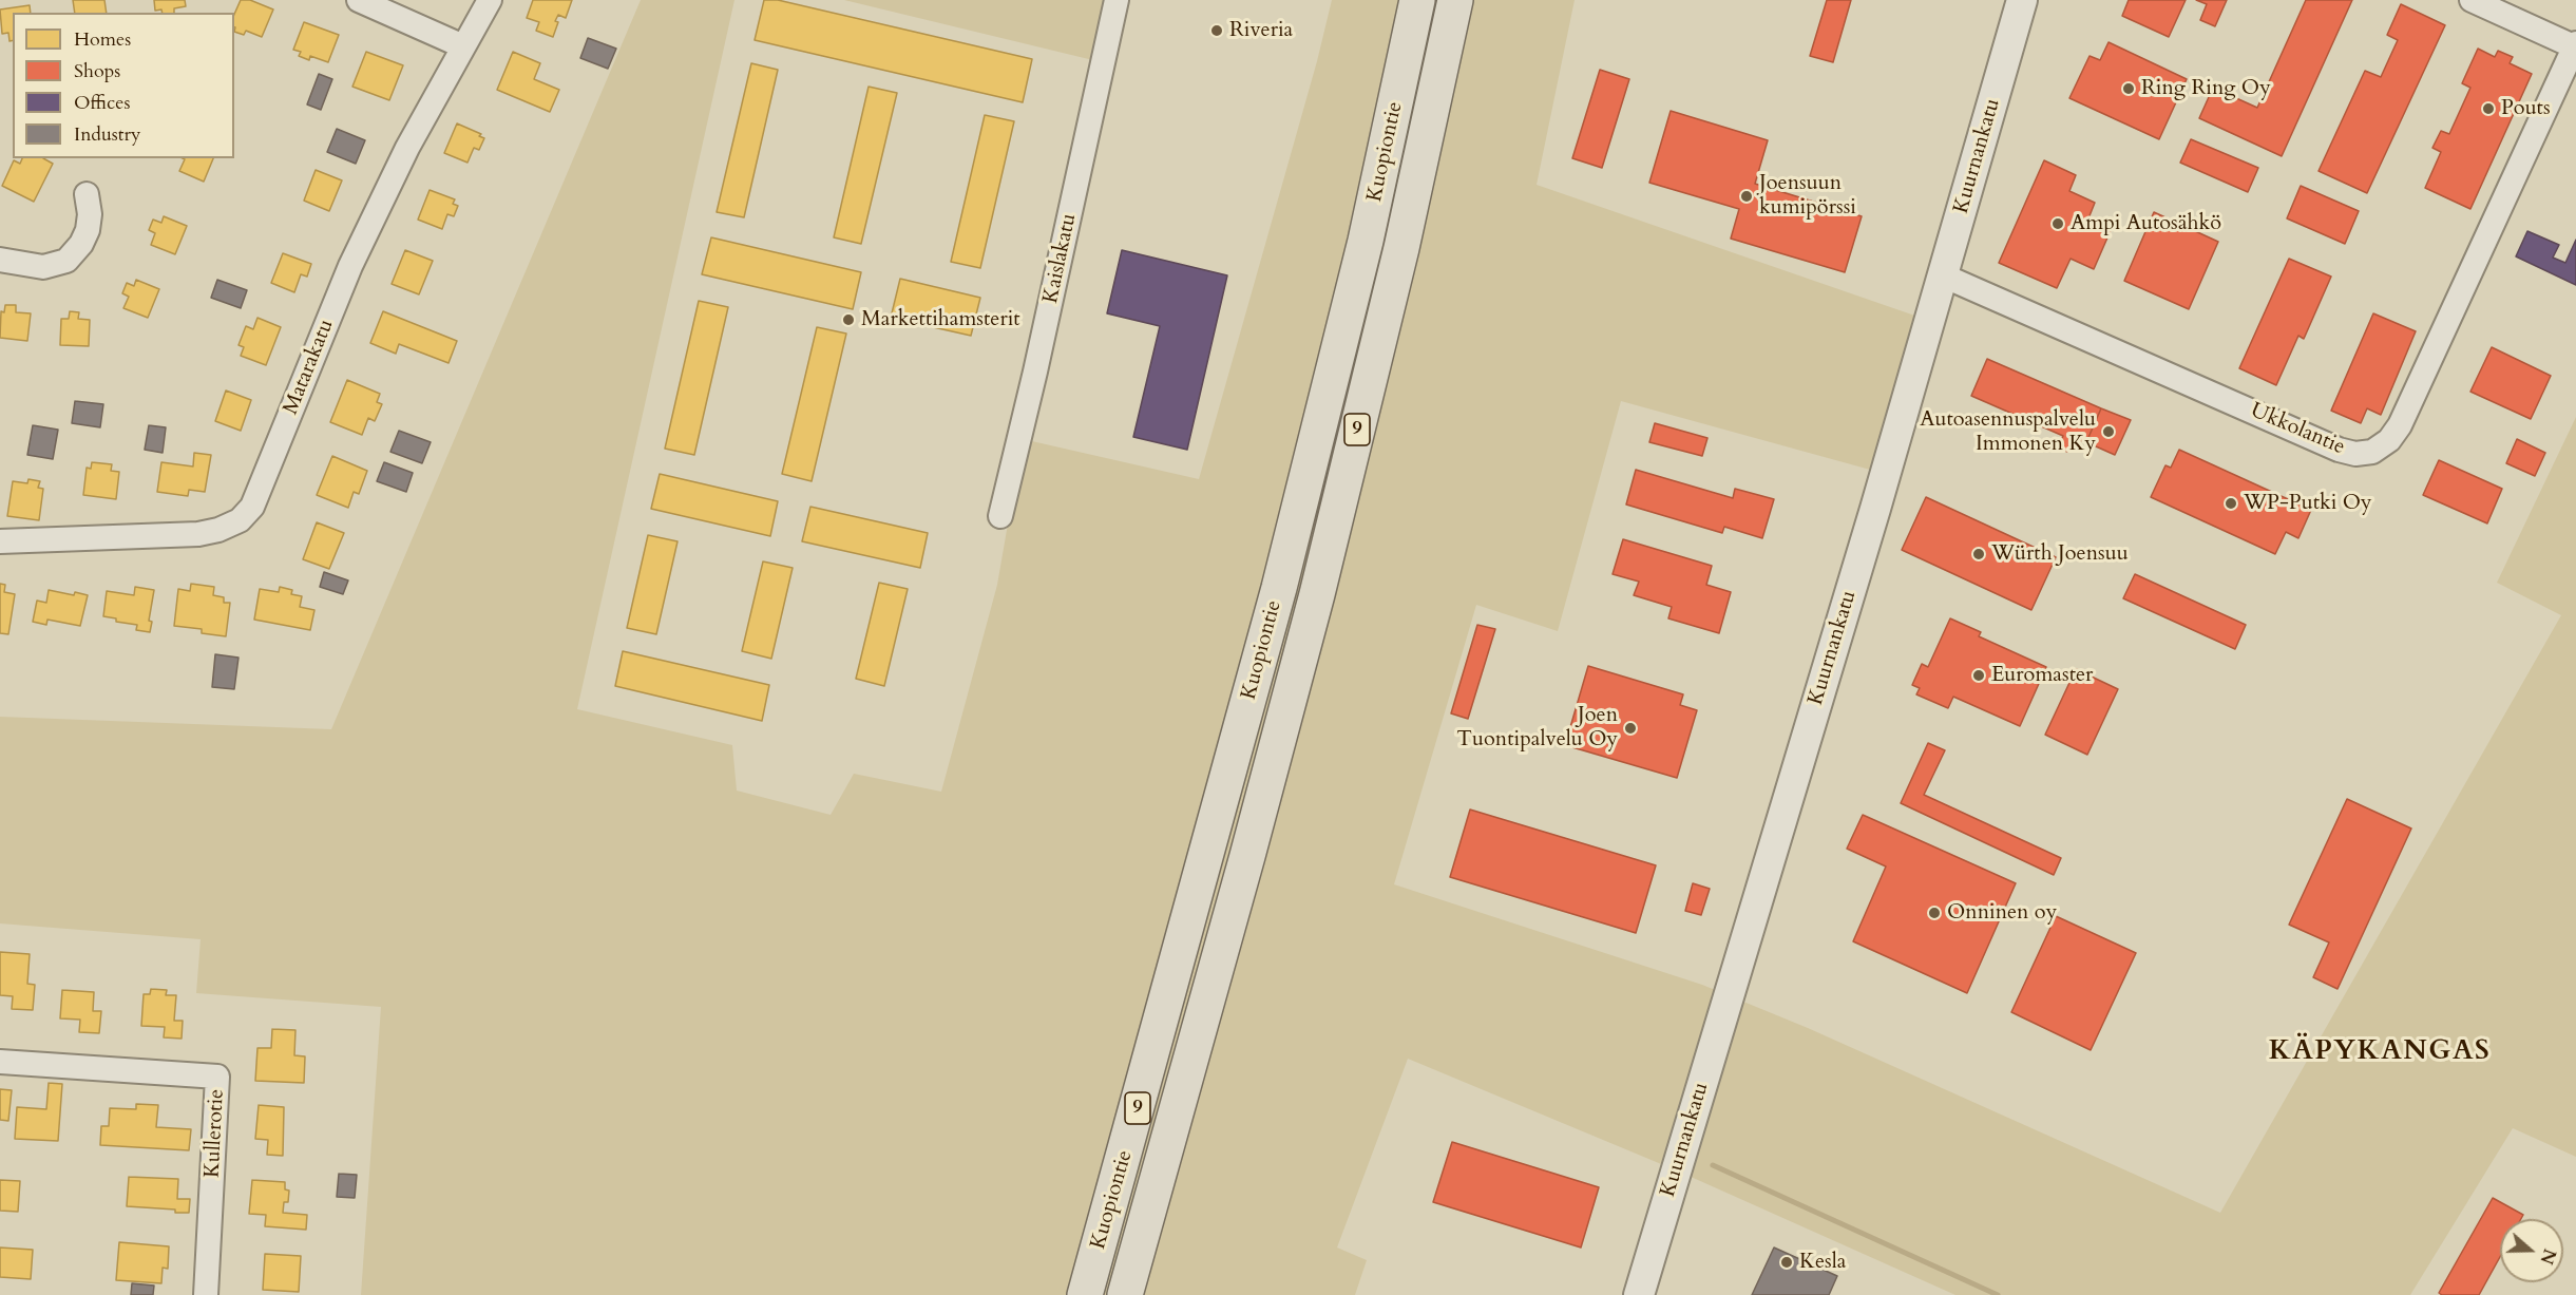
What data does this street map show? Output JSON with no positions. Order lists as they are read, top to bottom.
{
  "streets": {
    "highway": ["Kuopiontie", "9"],
    "street": [
      "Kuurnankatu",
      "Kaislakatu",
      "Matarakatu",
      "Ukkolantie",
      "Kullerotie"
    ]
  },
  "crossings": [
    ["Kuurnankatu", "Ukkolantie"]
  ],
  "districts": ["KÄPYKANGAS"],
  "places": [
    "Riveria",
    "Ring Ring Oy",
    "Pouts",
    "Joensuun kumipörssi",
    "Ampi Autosähkö",
    "Markettihamsterit",
    "Autoasennuspalvelu Immonen Ky",
    "WP-Putki Oy",
    "Würth Joensuu",
    "Euromaster",
    "Joen Tuontipalvelu Oy",
    "Onninen oy",
    "Kesla"
  ],
  "legend": [
    "Homes",
    "Shops",
    "Offices",
    "Industry"
  ],
  "north": "right"
}
